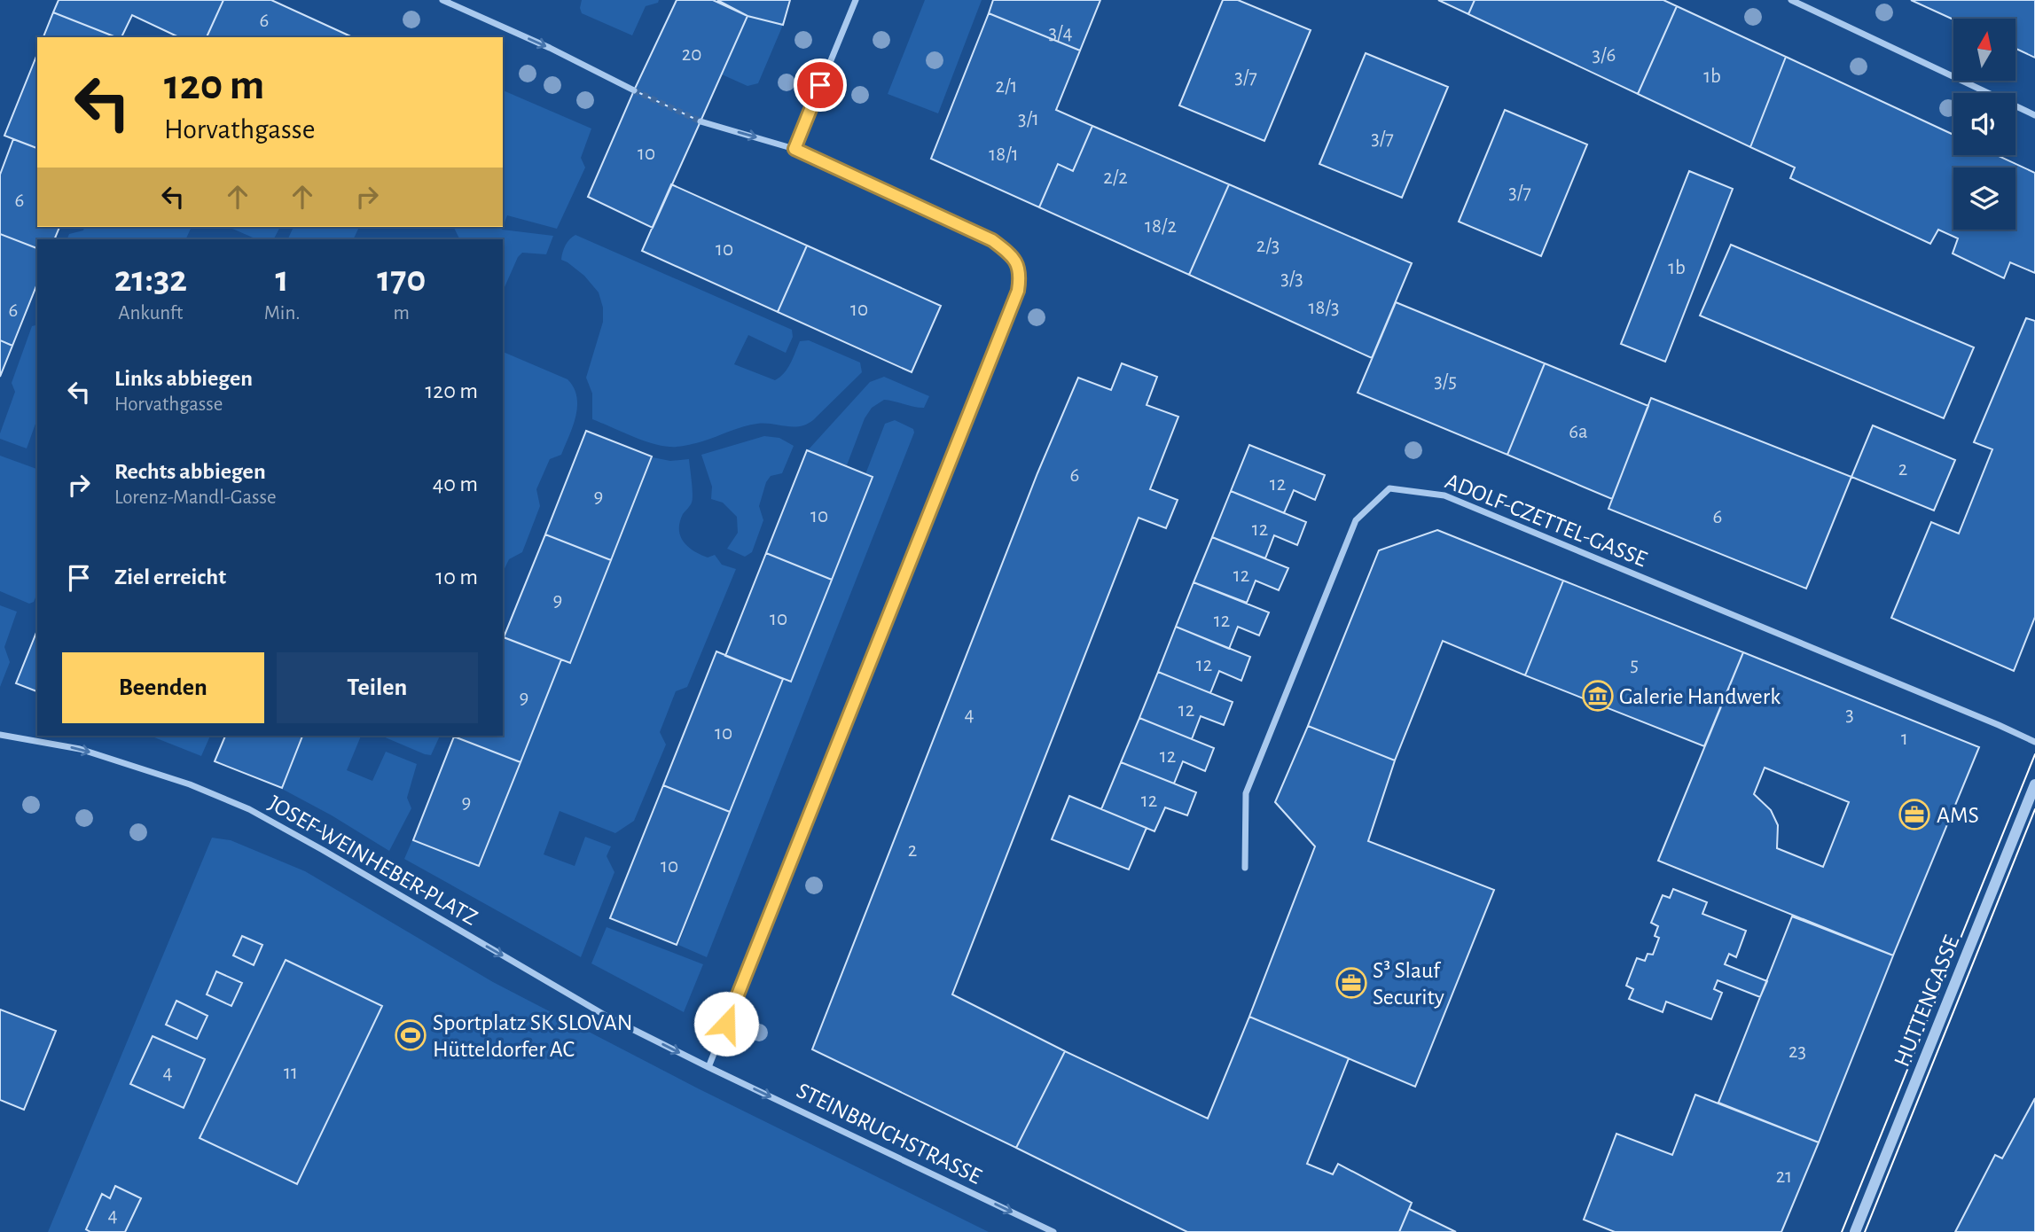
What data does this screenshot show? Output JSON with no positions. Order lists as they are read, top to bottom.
{
  "streets": {
    "street": [
      "ADOLF-CZETTEL-GASSE",
      "JOSEF-WEINHEBER-PLATZ",
      "HUTTENGASSE",
      "STEINBRUCHSTRASSE"
    ]
  },
  "crossings": [
    ["JOSEF-WEINHEBER-PLATZ", "STEINBRUCHSTRASSE"]
  ],
  "one_way": ["JOSEF-WEINHEBER-PLATZ", "STEINBRUCHSTRASSE"],
  "places": {
    "museum": ["Galerie Handwerk"],
    "office": ["AMS", "S³ Slauf Security"],
    "sports": ["Sportplatz SK SLOVAN Hütteldorfer AC"]
  },
  "house_numbers": [
    "6",
    "3/4",
    "20",
    "3/6",
    "1b",
    "3/7",
    "2/1",
    "3/1",
    "3/7",
    "10",
    "18/1",
    "2/2",
    "3/7",
    "6",
    "18/2",
    "2/3",
    "10",
    "1b",
    "3/3",
    "18/3",
    "10",
    "6",
    "3/5",
    "6a",
    "2",
    "6",
    "12",
    "9",
    "10",
    "6",
    "12",
    "12",
    "9",
    "10",
    "12",
    "12",
    "5",
    "9",
    "12",
    "4",
    "3",
    "10",
    "1",
    "12",
    "12",
    "9",
    "2",
    "10",
    "23",
    "4",
    "11",
    "21",
    "4"
  ],
  "north": "top",
  "page": {
    "turn": ["120 m", "Horvathgasse"],
    "eta": [
      "21:32",
      "Ankunft",
      "1",
      "Min.",
      "170",
      "m"
    ],
    "list": [
      {
        "name": "Links abbiegen",
        "note": "Horvathgasse",
        "value": "120 m"
      },
      {
        "name": "Rechts abbiegen",
        "note": "Lorenz-Mandl-Gasse",
        "value": "40 m"
      },
      {
        "name": "Ziel erreicht",
        "value": "10 m"
      }
    ],
    "buttons": ["Beenden", "Teilen"]
  }
}
